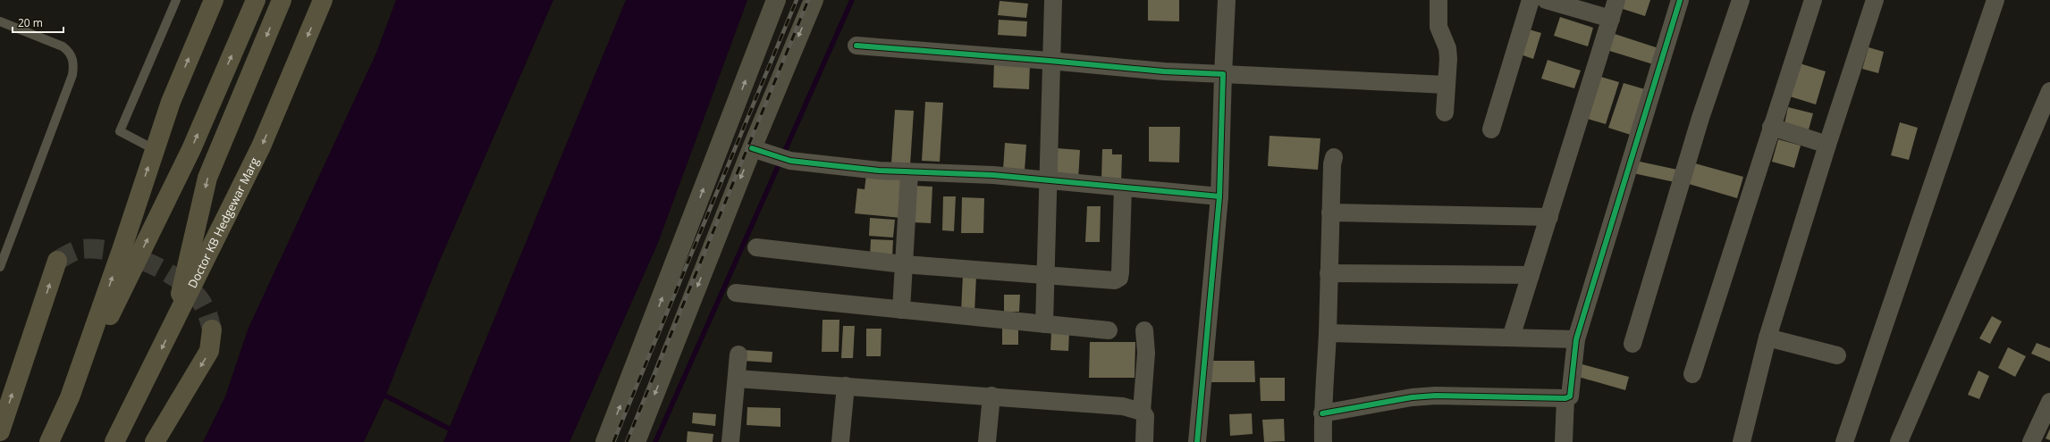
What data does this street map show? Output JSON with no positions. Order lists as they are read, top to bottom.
{
  "streets": {
    "highway": ["Doctor KB Hedgewar Marg"]
  },
  "scale_bar": "20 m"
}
